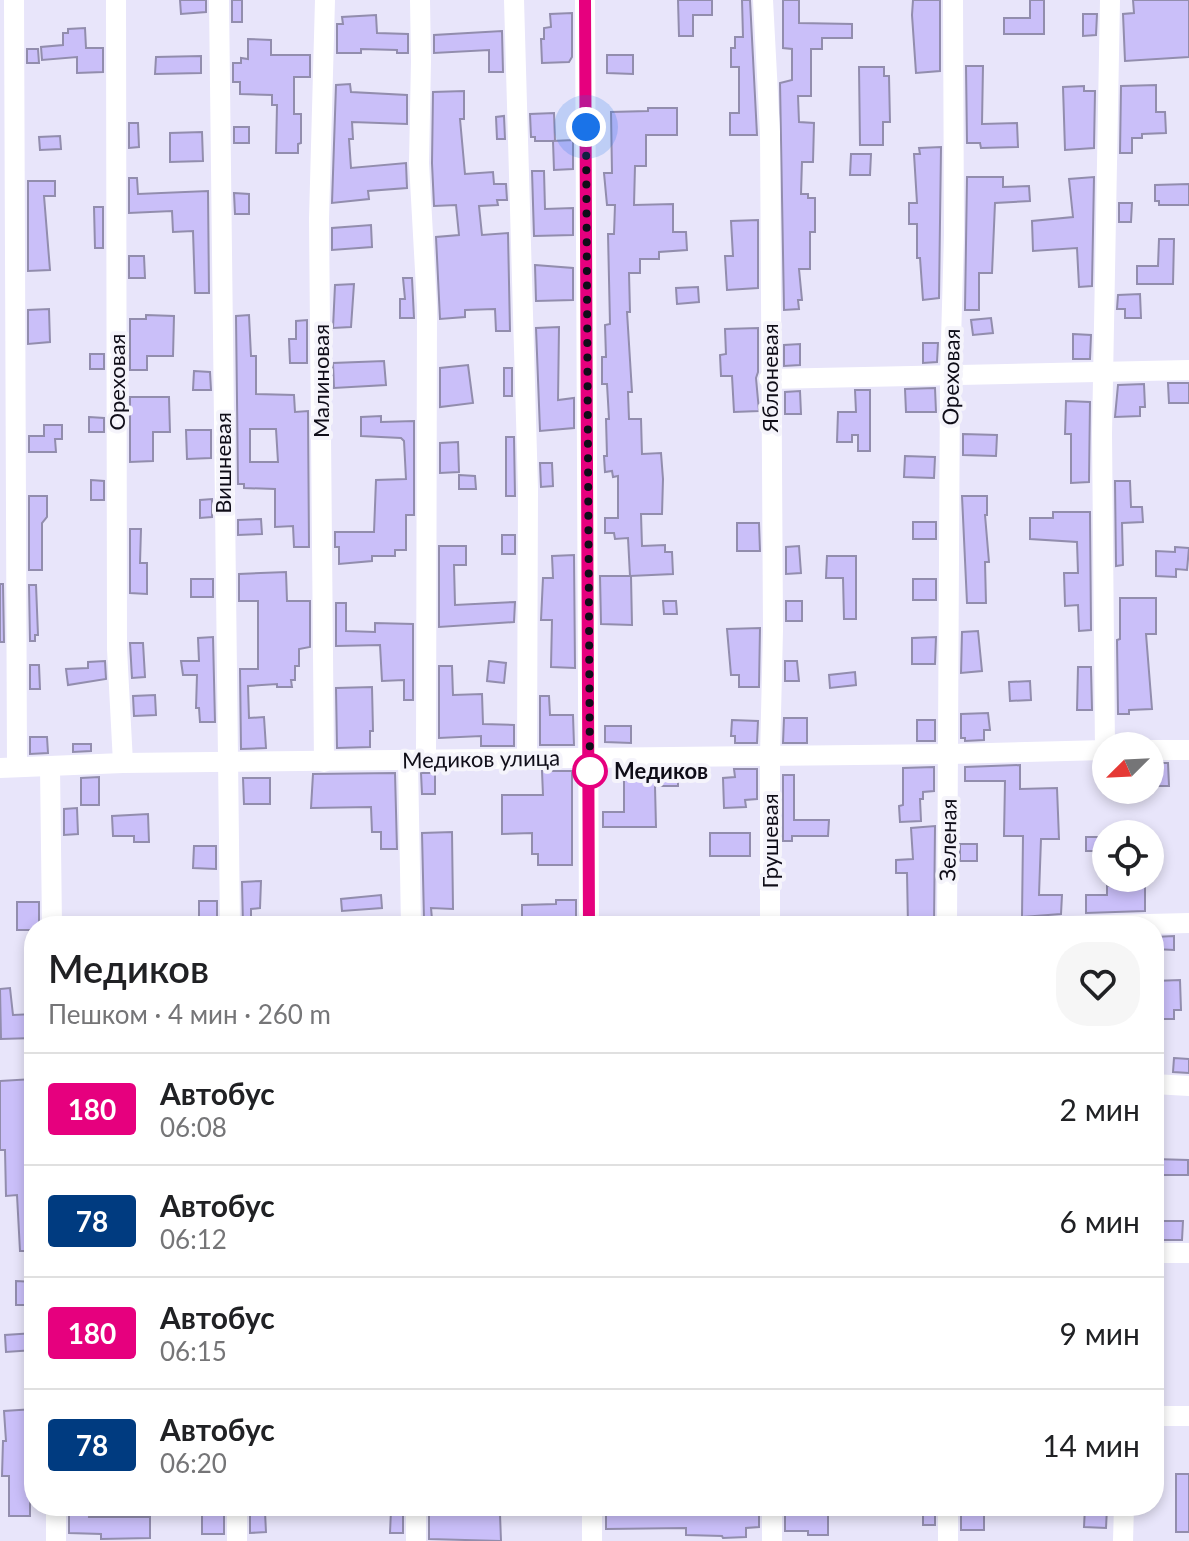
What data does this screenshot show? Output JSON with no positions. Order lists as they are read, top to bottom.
{
  "streets": {
    "street": [
      "Ореховая",
      "Яблоневая",
      "Малиновая",
      "Вишневая",
      "Медиков улица",
      "Зеленая",
      "Грушевая"
    ]
  },
  "crossings": [
    ["Ореховая", "Медиков улица"],
    ["Ореховая", "Зеленая"],
    ["Яблоневая", "Медиков улица"],
    ["Яблоневая", "Грушевая"],
    ["Малиновая", "Медиков улица"],
    ["Вишневая", "Медиков улица"],
    ["Медиков улица", "Зеленая"],
    ["Медиков улица", "Грушевая"]
  ],
  "places": ["Медиков"],
  "lines": ["bus line 180"],
  "north": "bottom left",
  "page": {
    "heading": ["Медиков", "Пешком · 4 мин · 260 m"],
    "list": [
      {
        "mark": "180",
        "name": "Автобус",
        "note": "06:08",
        "value": "2 мин"
      },
      {
        "mark": "78",
        "name": "Автобус",
        "note": "06:12",
        "value": "6 мин"
      },
      {
        "mark": "180",
        "name": "Автобус",
        "note": "06:15",
        "value": "9 мин"
      },
      {
        "mark": "78",
        "name": "Автобус",
        "note": "06:20",
        "value": "14 мин"
      }
    ]
  }
}
